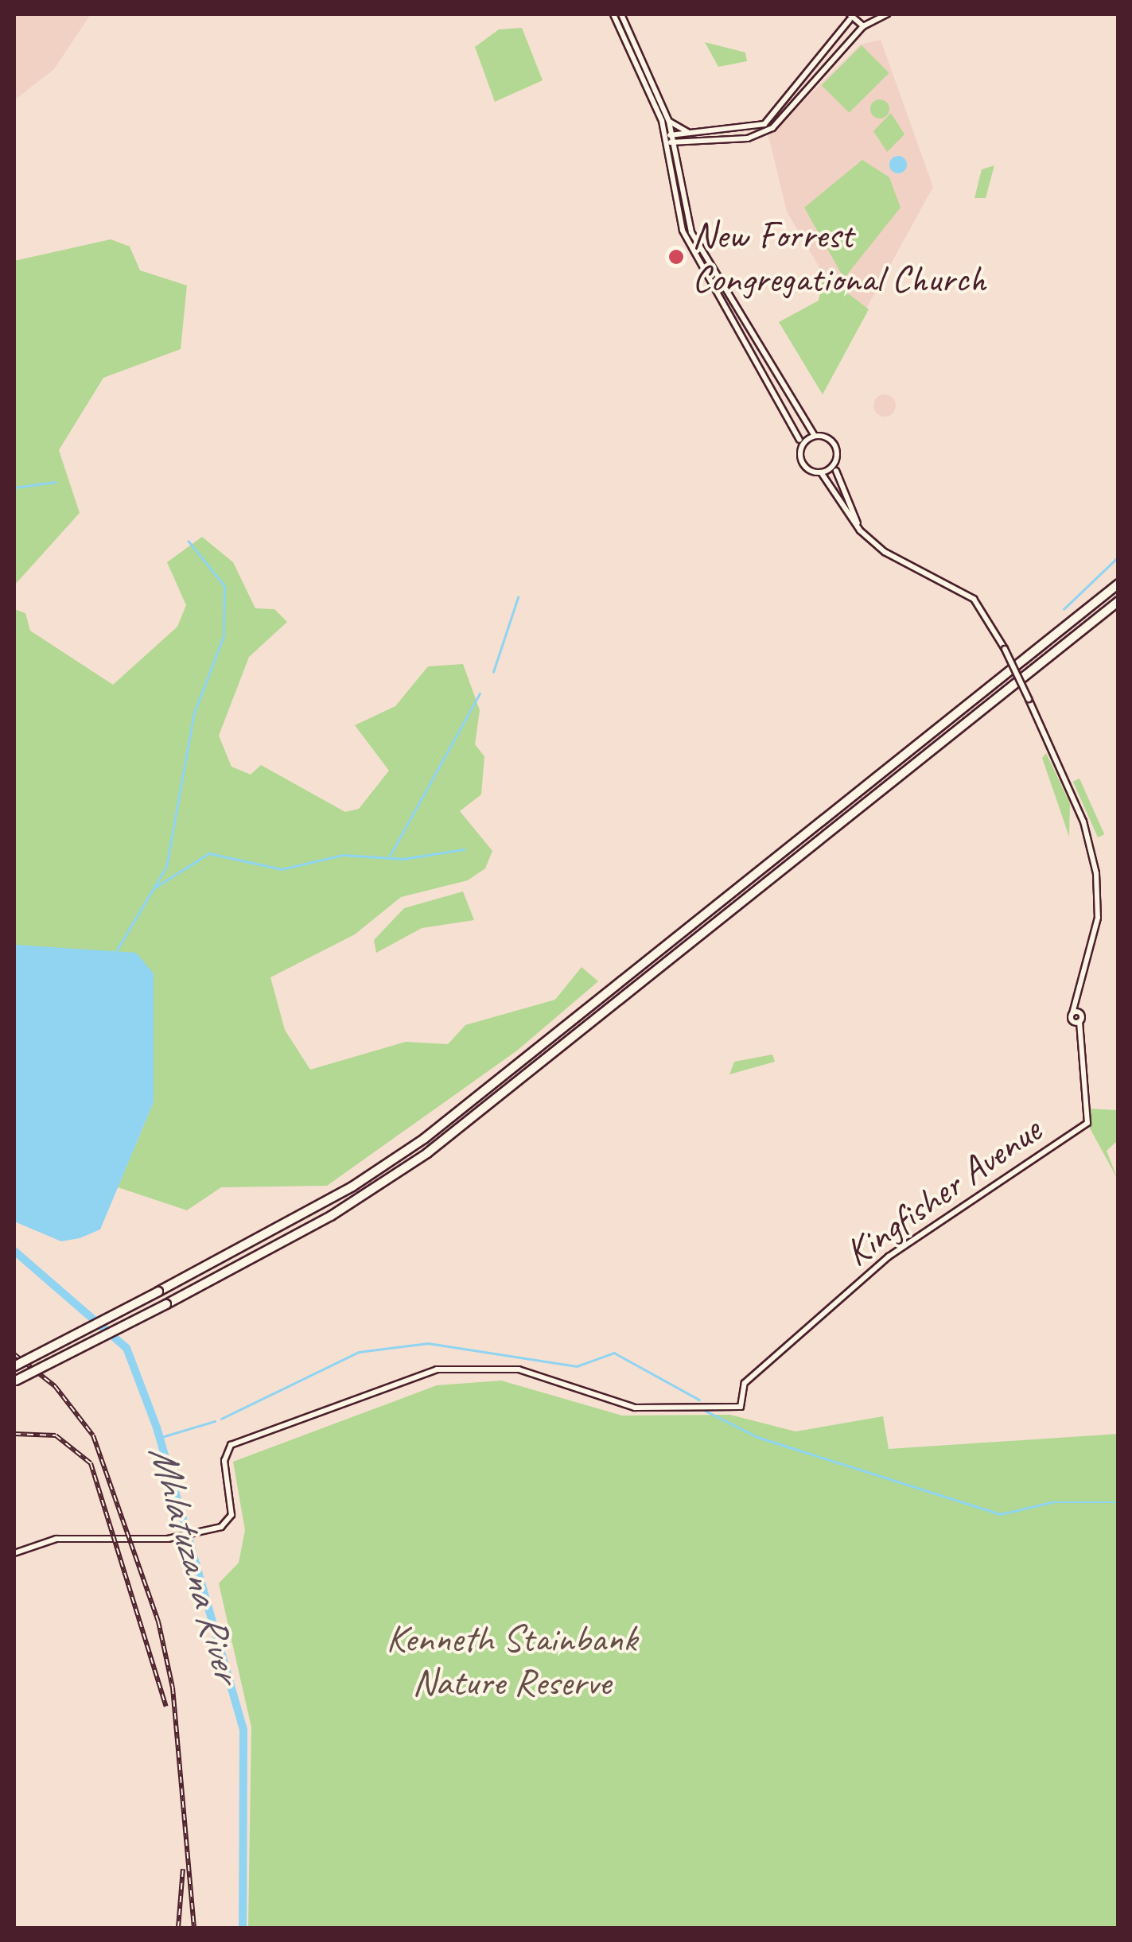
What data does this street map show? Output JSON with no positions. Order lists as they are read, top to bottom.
{
  "streets": {
    "street": ["Kingfisher Avenue"]
  },
  "water": ["Mhlatuzana River"],
  "parks": ["Kenneth Stainbank Nature Reserve"],
  "places": ["New Forrest Congregational Church"]
}
